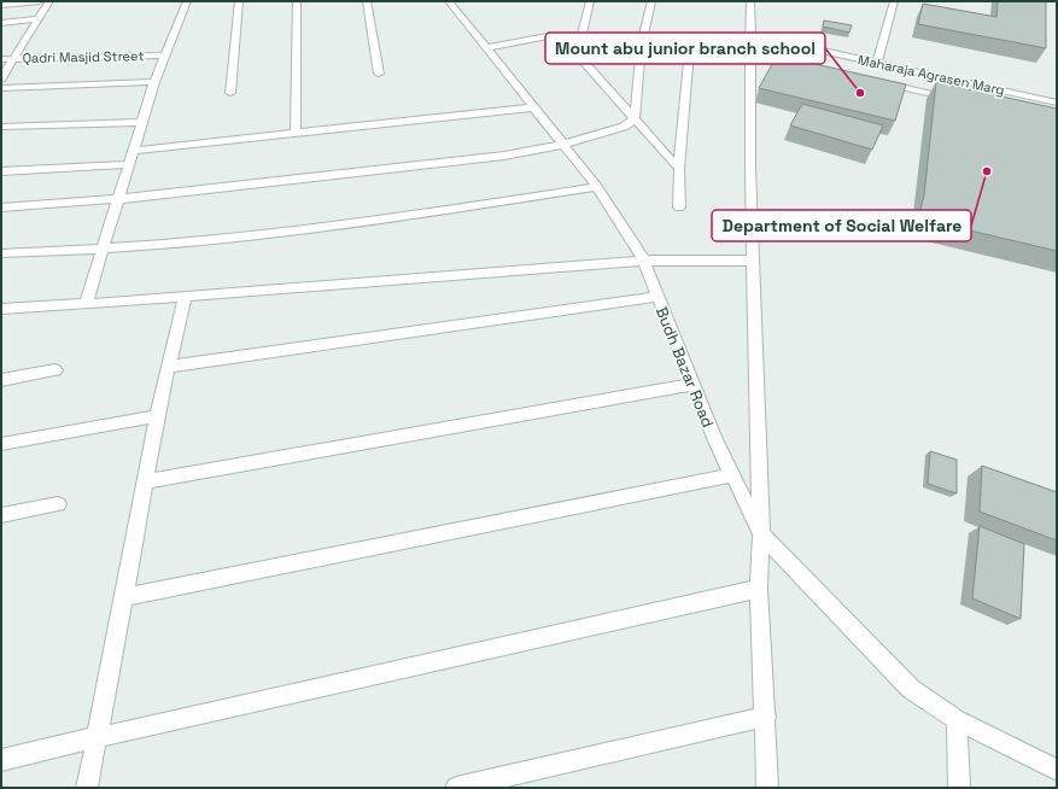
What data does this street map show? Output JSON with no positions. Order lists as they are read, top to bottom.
{
  "streets": {
    "street": ["Qadri Masjid Street", "Maharaja Agrasen Marg", "Budh Bazar Road"]
  },
  "places": ["Mount abu junior branch school", "Department of Social Welfare"]
}
